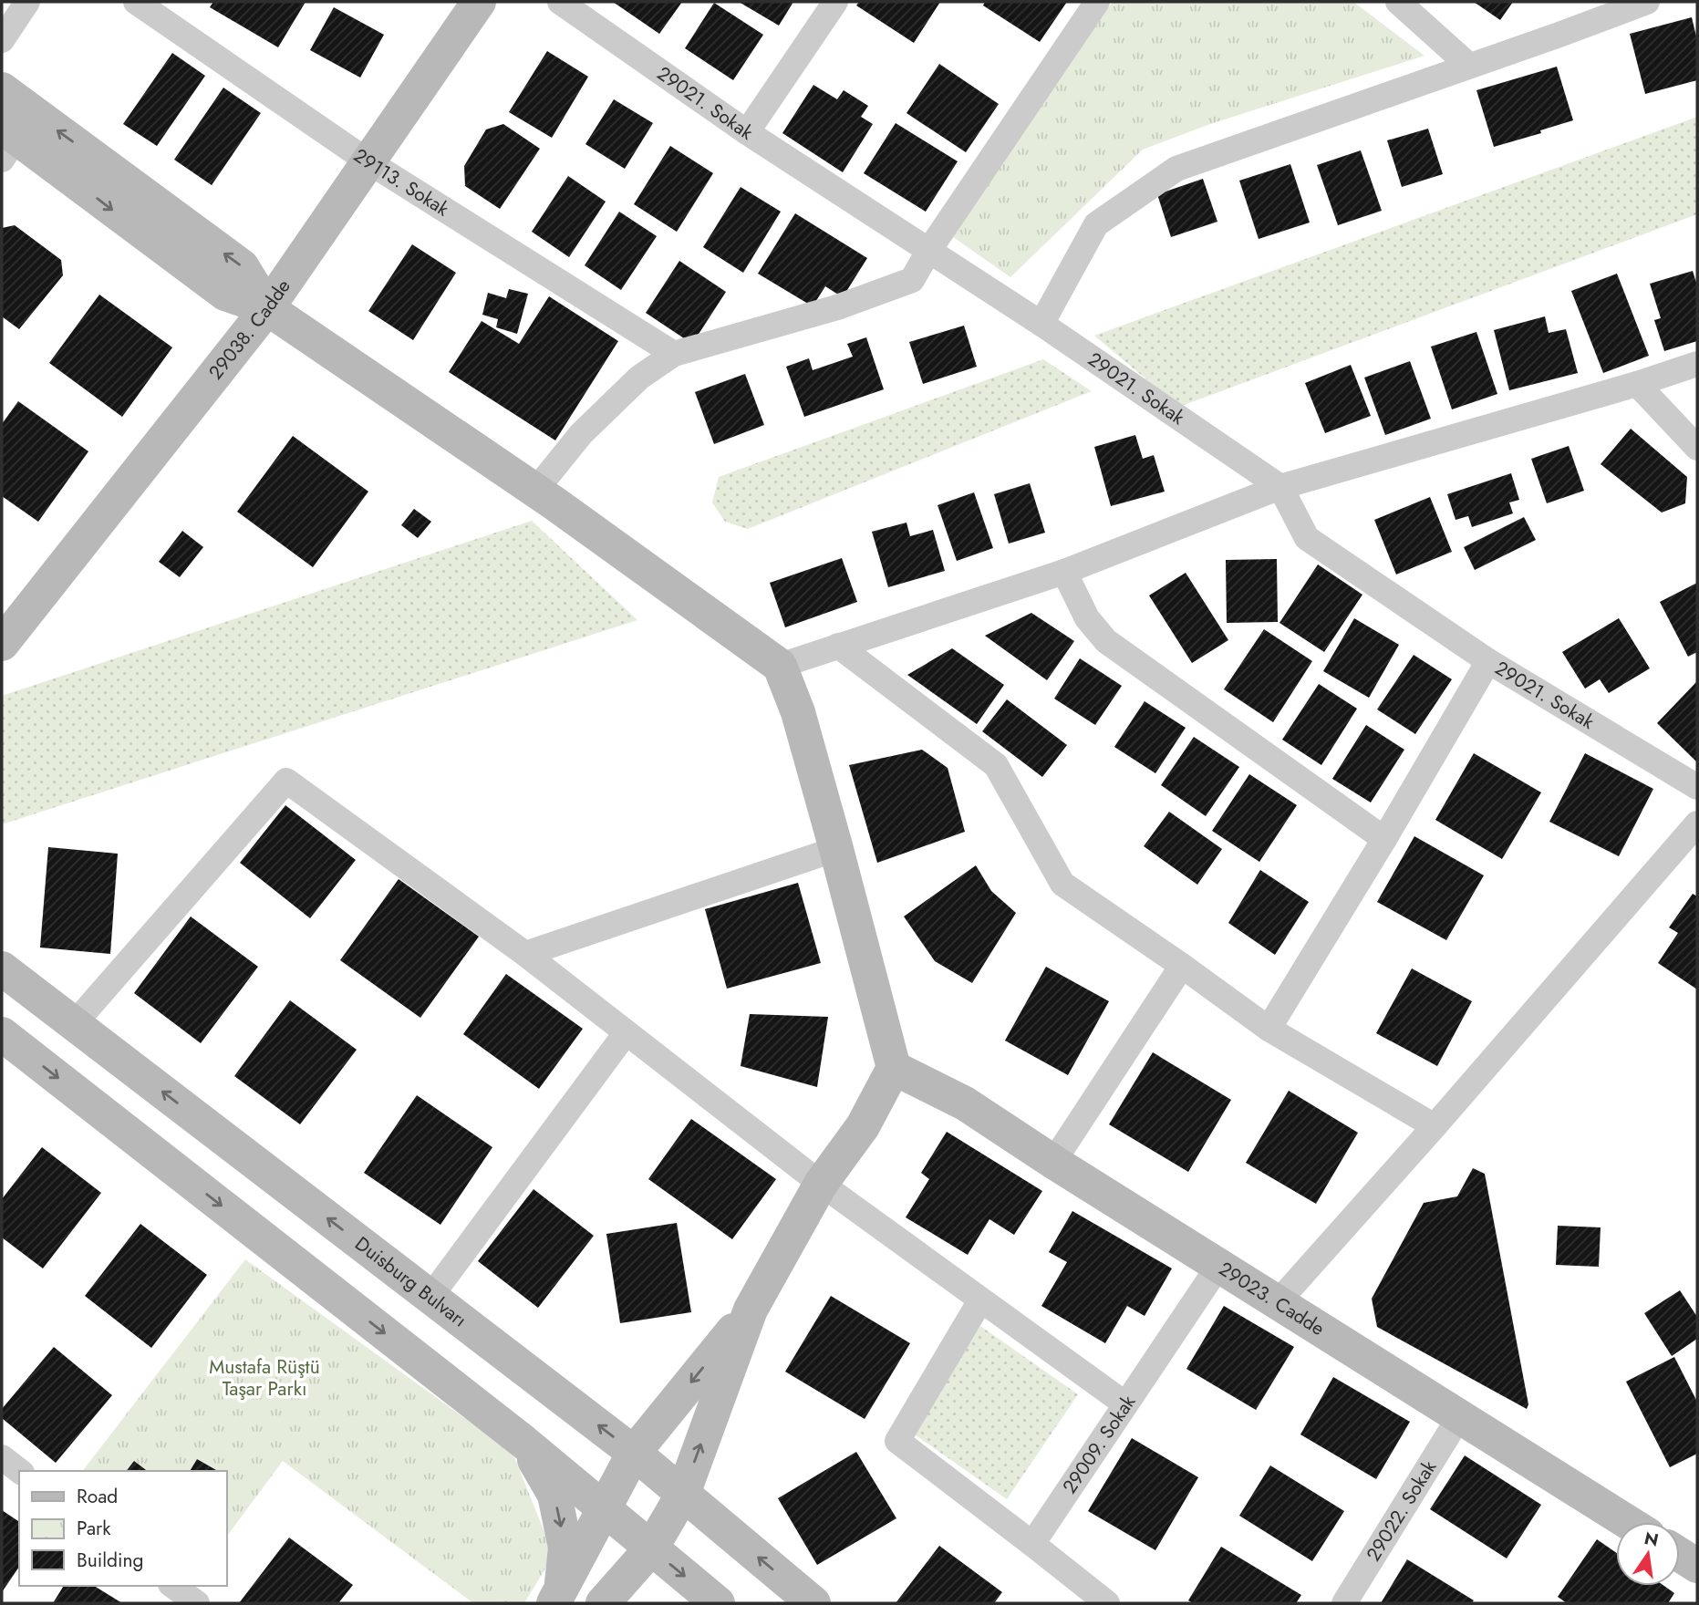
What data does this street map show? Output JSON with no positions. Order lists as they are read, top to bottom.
{
  "streets": {
    "street": [
      "29021. Sokak",
      "29113. Sokak",
      "29038. Cadde",
      "Duisburg Bulvarı",
      "29023. Cadde",
      "29009. Sokak",
      "29022. Sokak"
    ]
  },
  "crossings": [
    ["29113. Sokak", "29038. Cadde"],
    ["29023. Cadde", "29009. Sokak"],
    ["29023. Cadde", "29022. Sokak"]
  ],
  "parks": ["Mustafa Rüştü Taşar Parkı"],
  "legend": ["Road", "Park", "Building"],
  "north": "top"
}
